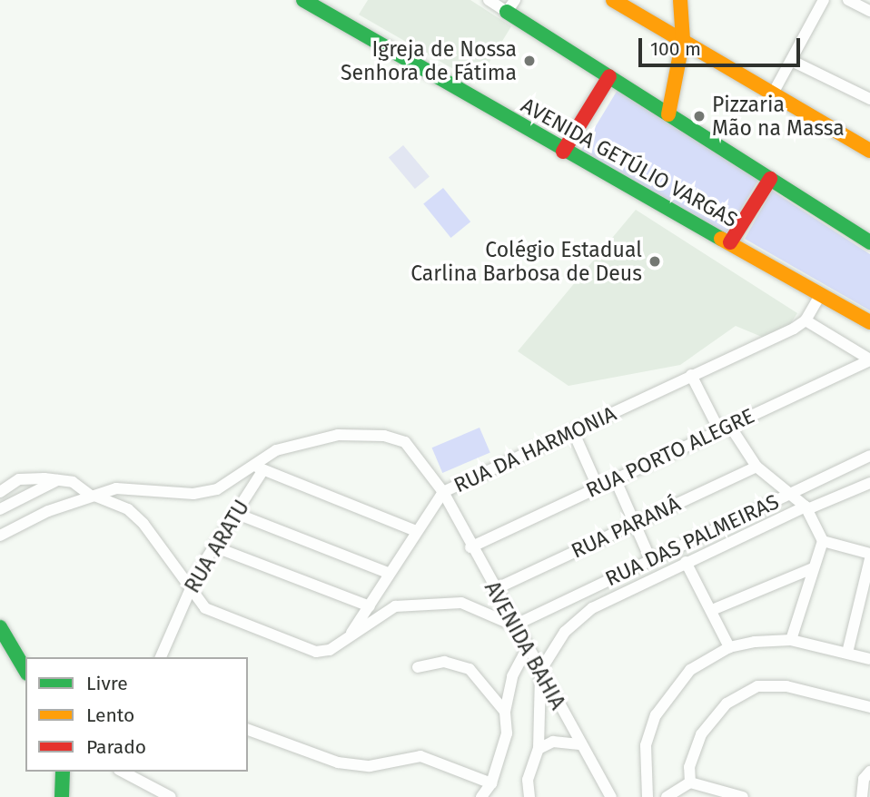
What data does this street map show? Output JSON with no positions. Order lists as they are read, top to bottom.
{
  "streets": {
    "street": [
      "AVENIDA GETÚLIO VARGAS",
      "RUA DA HARMONIA",
      "RUA PORTO ALEGRE",
      "RUA PARANÁ",
      "RUA DAS PALMEIRAS",
      "RUA ARATU",
      "AVENIDA BAHIA"
    ]
  },
  "crossings": [
    ["RUA DA HARMONIA", "RUA ARATU"],
    ["RUA DA HARMONIA", "AVENIDA BAHIA"],
    ["RUA PORTO ALEGRE", "AVENIDA BAHIA"],
    ["RUA PARANÁ", "AVENIDA BAHIA"],
    ["RUA DAS PALMEIRAS", "AVENIDA BAHIA"]
  ],
  "places": ["Igreja de Nossa Senhora de Fátima", "Pizzaria Mão na Massa", "Colégio Estadual Carlina Barbosa de Deus"],
  "legend": ["Livre", "Lento", "Parado"],
  "scale_bar": "100 m"
}
